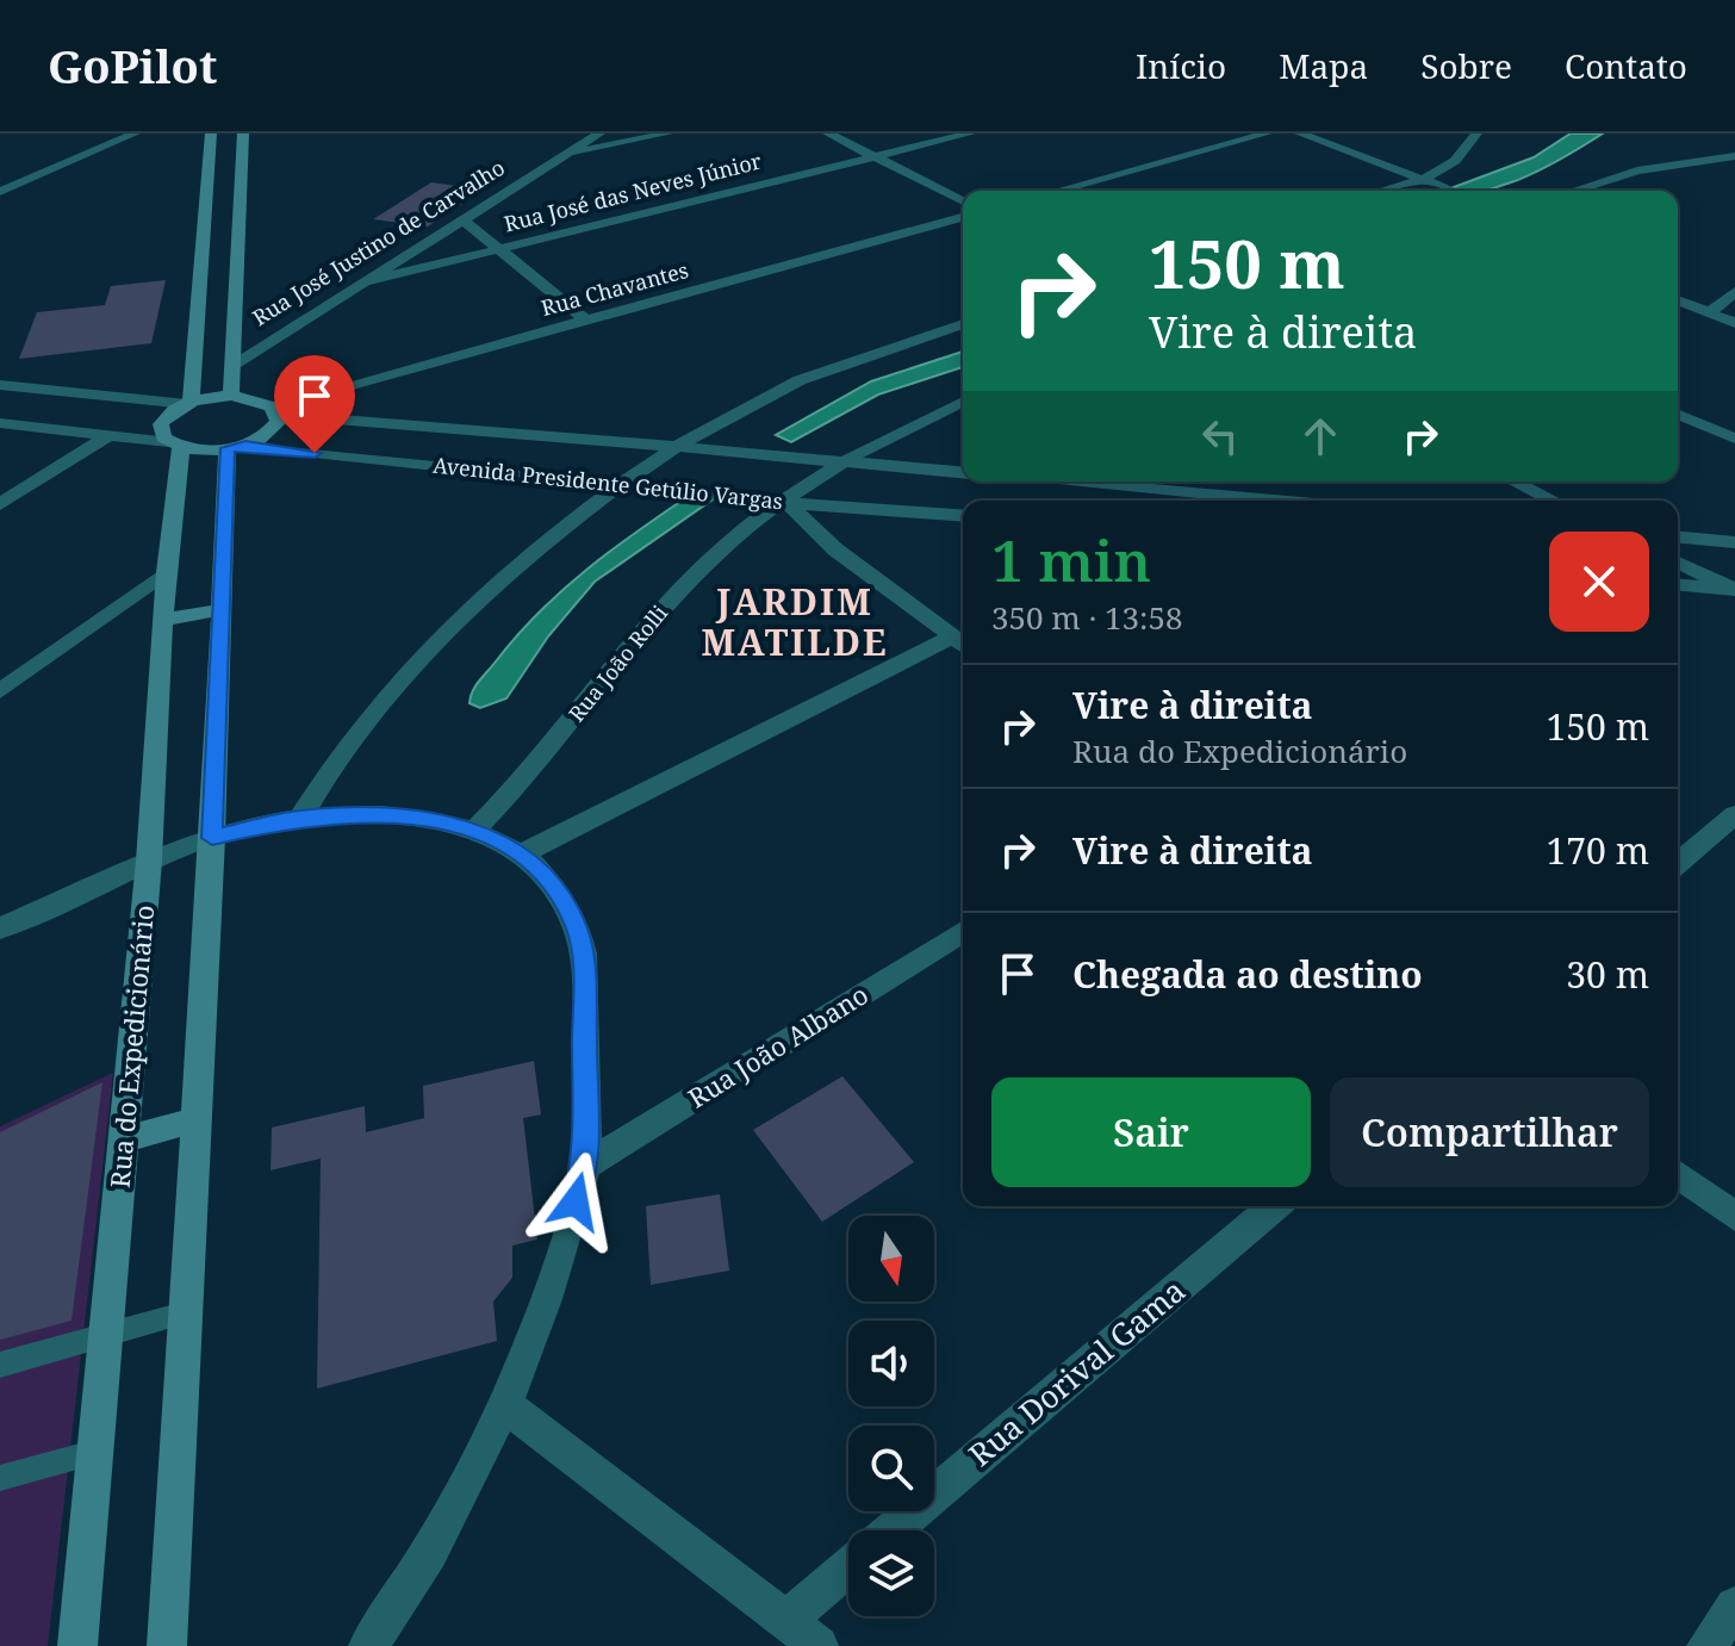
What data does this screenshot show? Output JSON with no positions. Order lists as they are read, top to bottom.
{
  "streets": {
    "main road": ["Rua do Expedicionário"],
    "street": [
      "Rua José das Neves Júnior",
      "Rua José Justino de Carvalho",
      "Rua Chavantes",
      "Avenida Presidente Getúlio Vargas",
      "Rua João Rolli",
      "Rua João Albano",
      "Rua Dorival Gama"
    ]
  },
  "crossings": [
    ["Rua José das Neves Júnior", "Rua José Justino de Carvalho"],
    ["Rua Chavantes", "Avenida Presidente Getúlio Vargas"],
    ["Avenida Presidente Getúlio Vargas", "Rua João Rolli"]
  ],
  "districts": ["JARDIM MATILDE"],
  "north": "bottom",
  "page": {
    "header": "GoPilot",
    "nav": [
      "Início",
      "Mapa",
      "Sobre",
      "Contato"
    ],
    "turn": ["150 m", "Vire à direita"],
    "heading": ["1 min", "350 m · 13:58"],
    "list": [
      {
        "name": "Vire à direita",
        "note": "Rua do Expedicionário",
        "value": "150 m"
      },
      {
        "name": "Vire à direita",
        "value": "170 m"
      },
      {
        "name": "Chegada ao destino",
        "value": "30 m"
      }
    ],
    "buttons": ["Sair", "Compartilhar"]
  }
}
